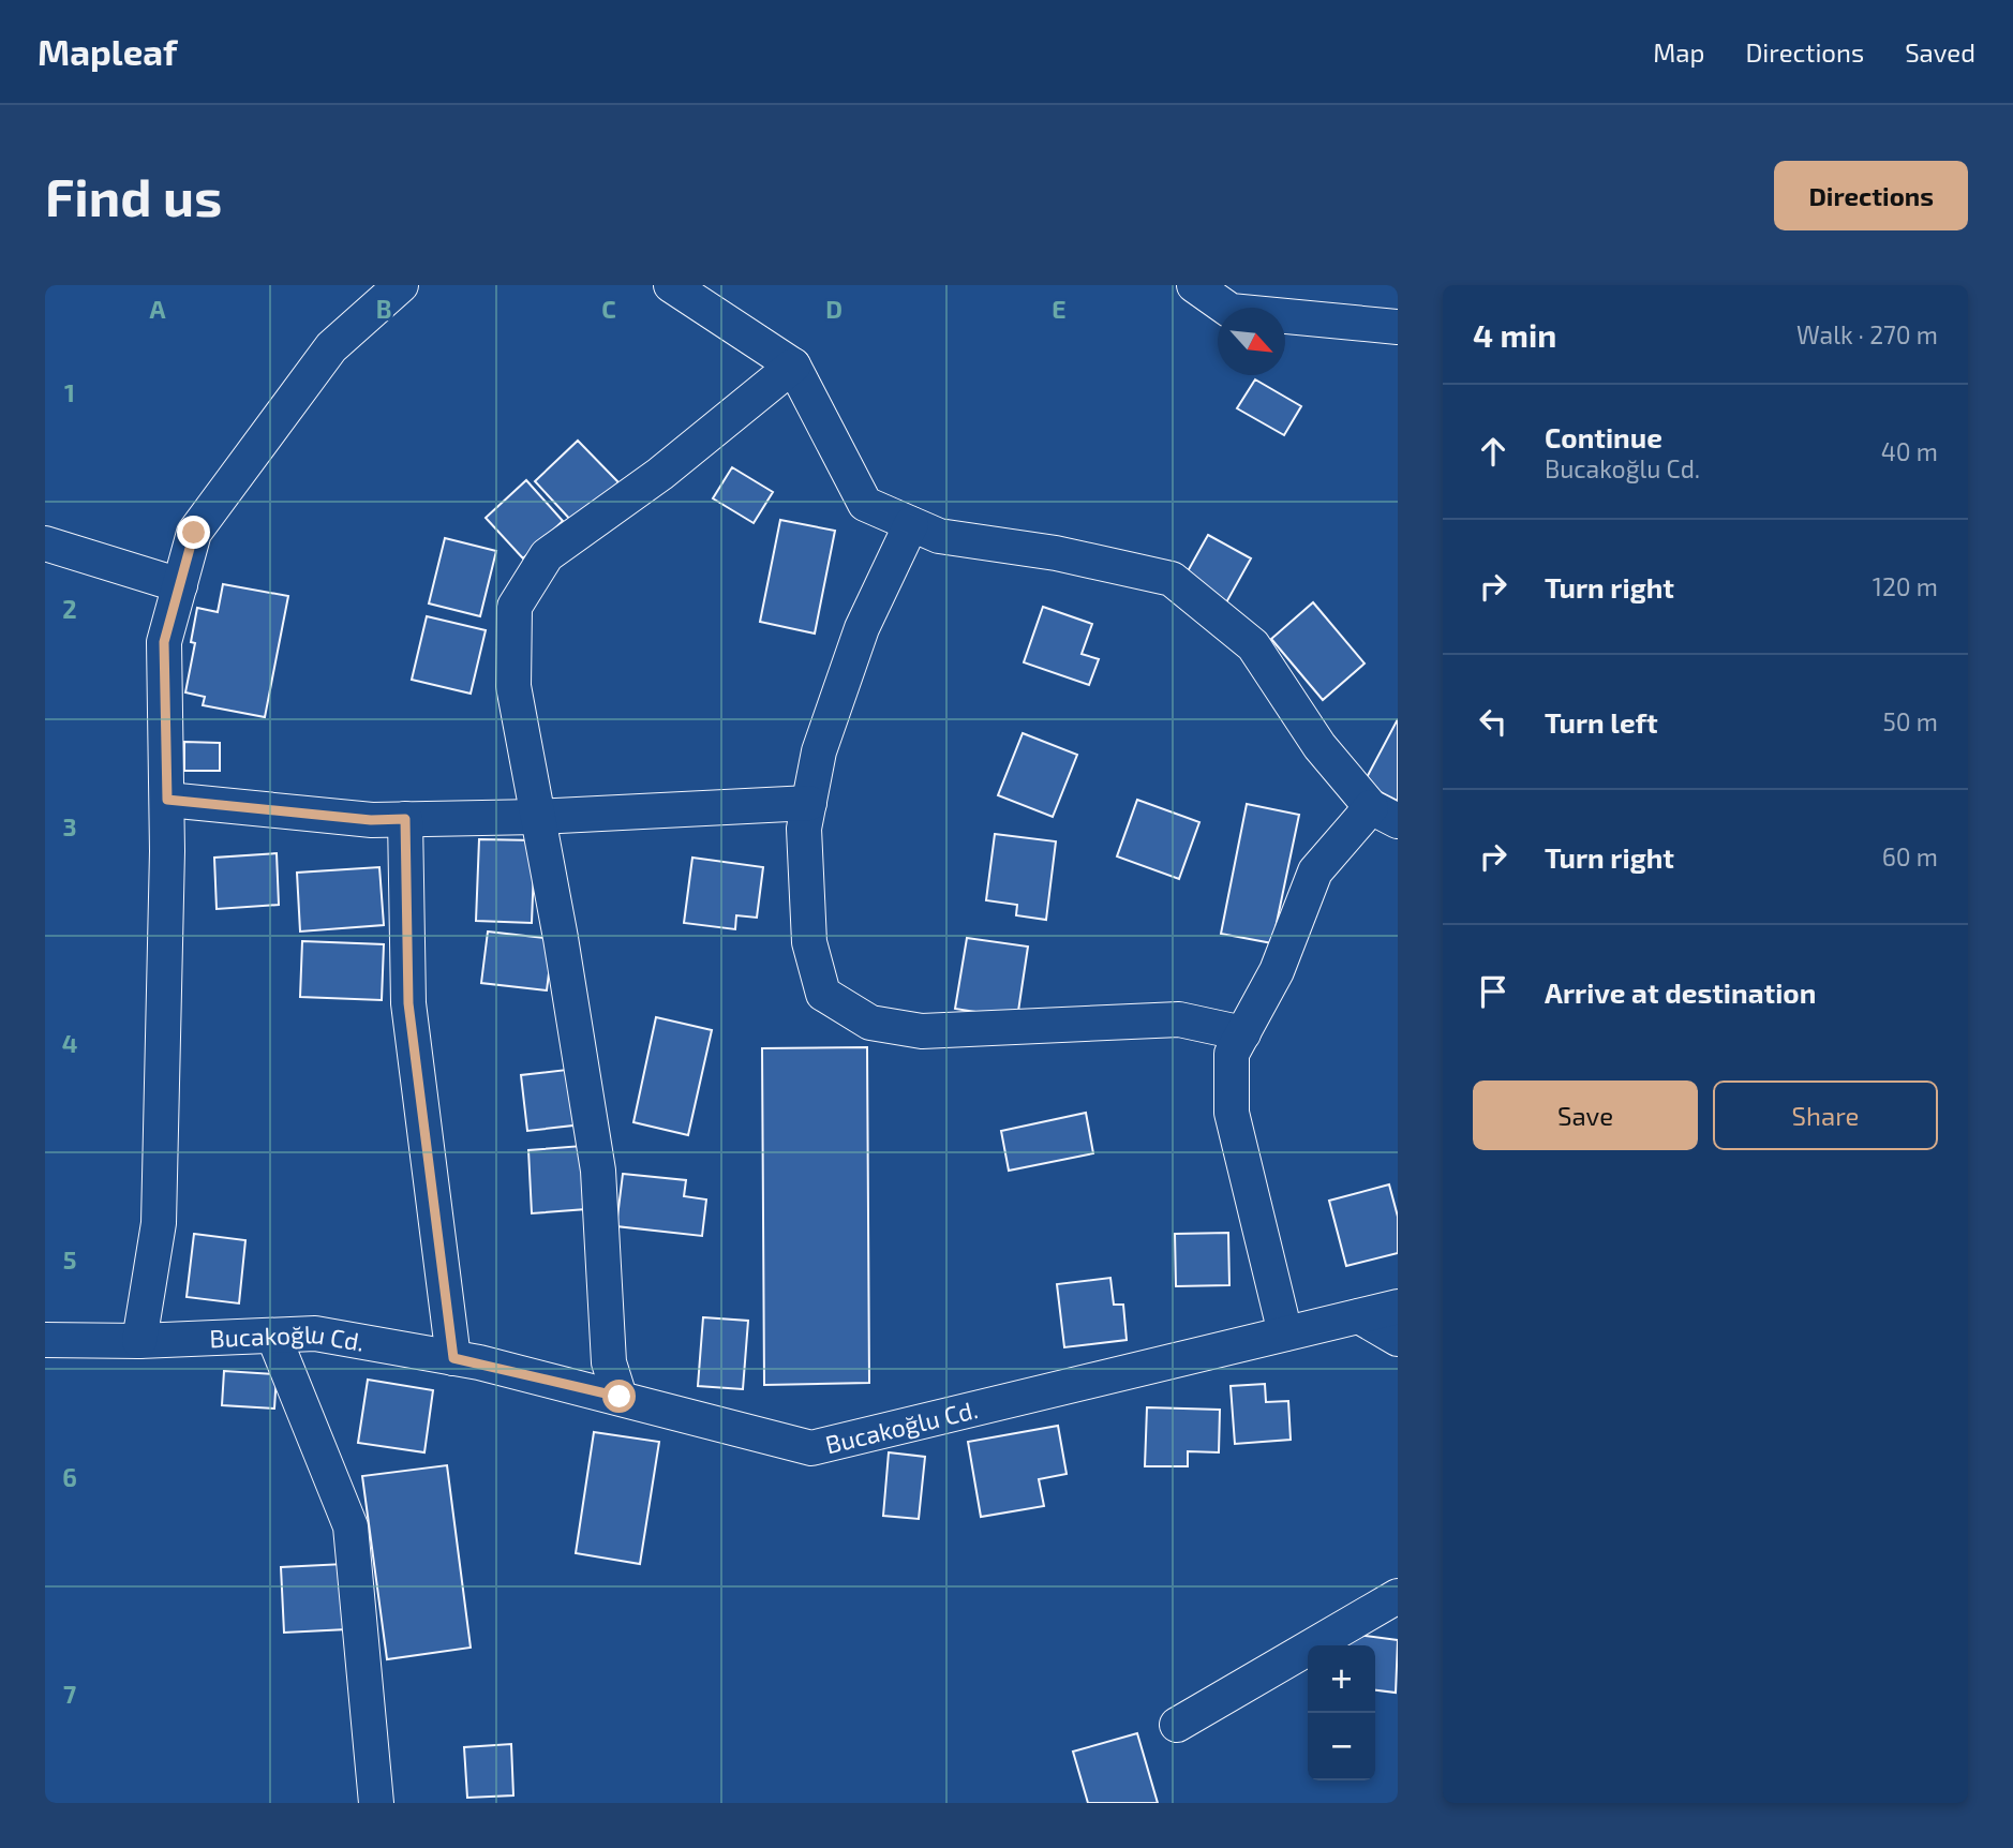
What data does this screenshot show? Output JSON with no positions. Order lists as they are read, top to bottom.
{
  "streets": {
    "street": ["Bucakoğlu Cd."]
  },
  "north": "bottom right",
  "page": {
    "header": "Mapleaf",
    "nav": ["Map", "Directions", "Saved"],
    "buttons": [
      "Directions",
      ["Save", "Share"]
    ],
    "title": "Find us",
    "heading": ["4 min", "Walk · 270 m"],
    "list": [
      ["Continue", "Bucakoğlu Cd.", "40 m"],
      ["Turn right", "120 m"],
      ["Turn left", "50 m"],
      ["Turn right", "60 m"],
      "Arrive at destination"
    ],
    "map_buttons": ["+", "−"]
  },
  "grid": {
    "columns": [
      "A",
      "B",
      "C",
      "D",
      "E"
    ],
    "rows": [
      "1",
      "2",
      "3",
      "4",
      "5",
      "6",
      "7"
    ]
  }
}
